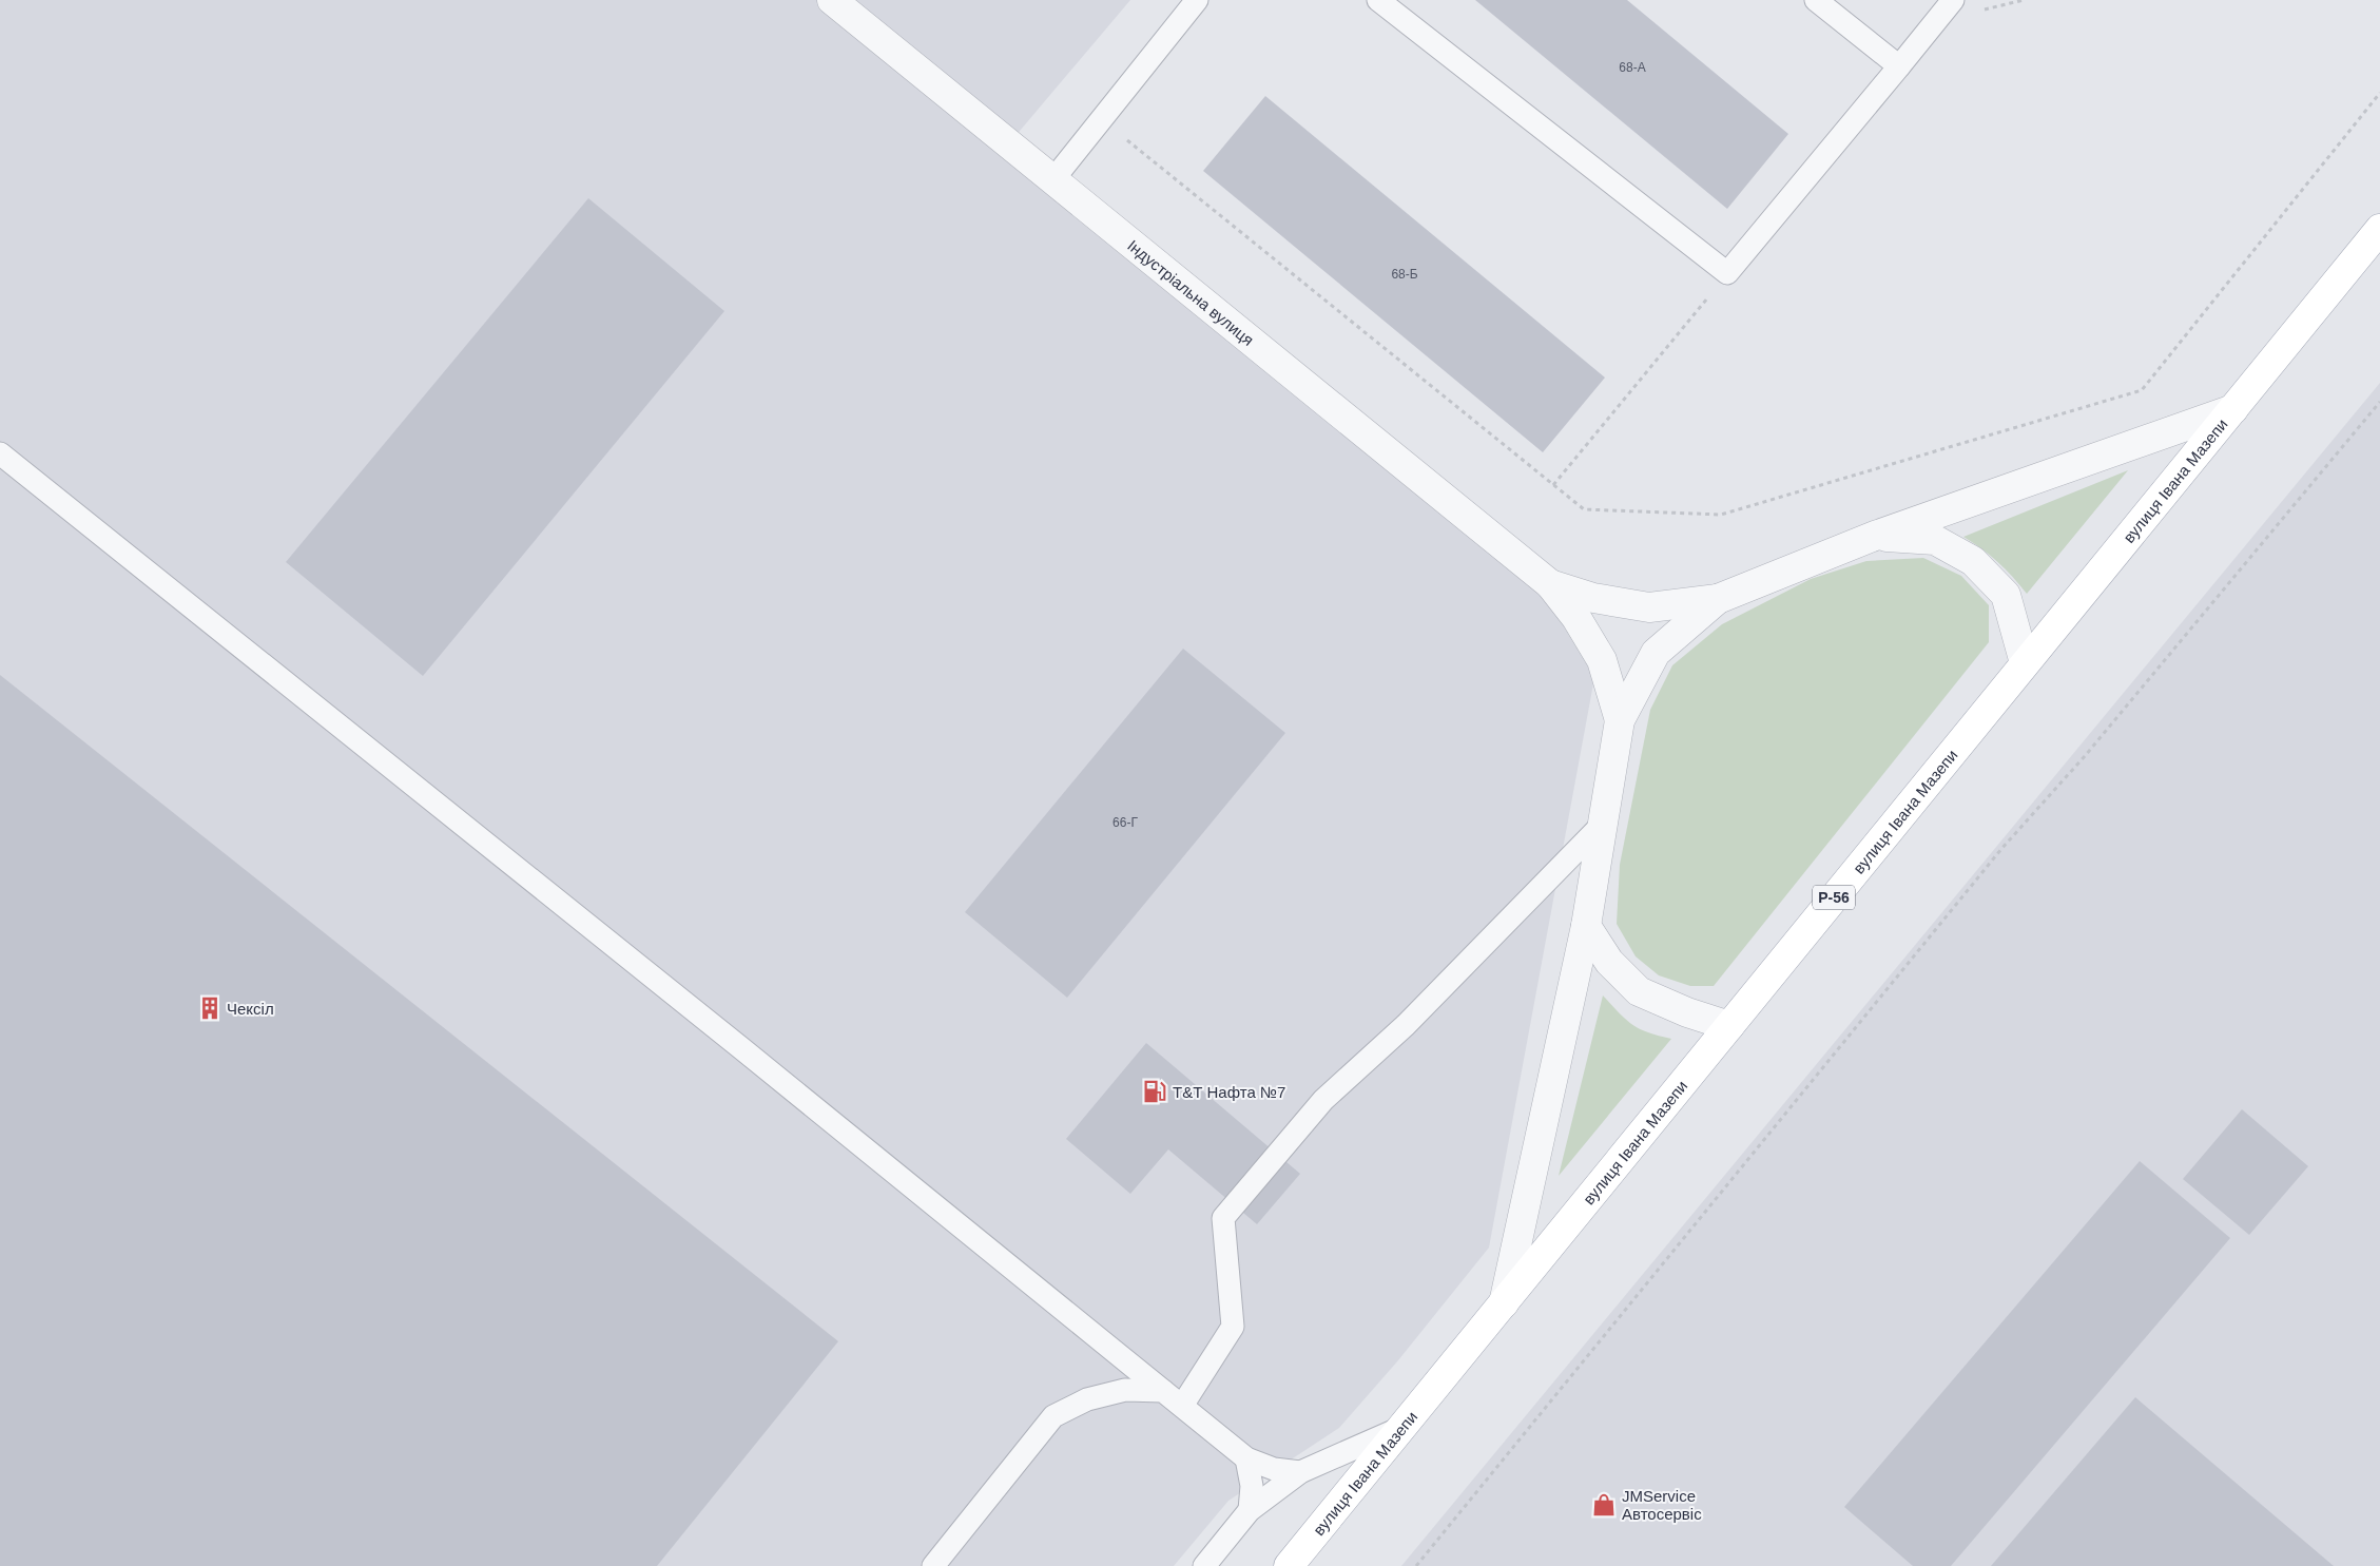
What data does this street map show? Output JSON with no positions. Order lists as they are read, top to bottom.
{
  "streets": {
    "main road": ["вулиця Івана Мазепи", "Р-56"],
    "street": ["Індустріальна вулиця"]
  },
  "places": {
    "building": ["Чексіл"],
    "fuel station": ["Т&Т Нафта №7"],
    "shop": ["JMService Автосервіс"]
  },
  "house_numbers": ["68-А", "68-Б", "66-Г"]
}
